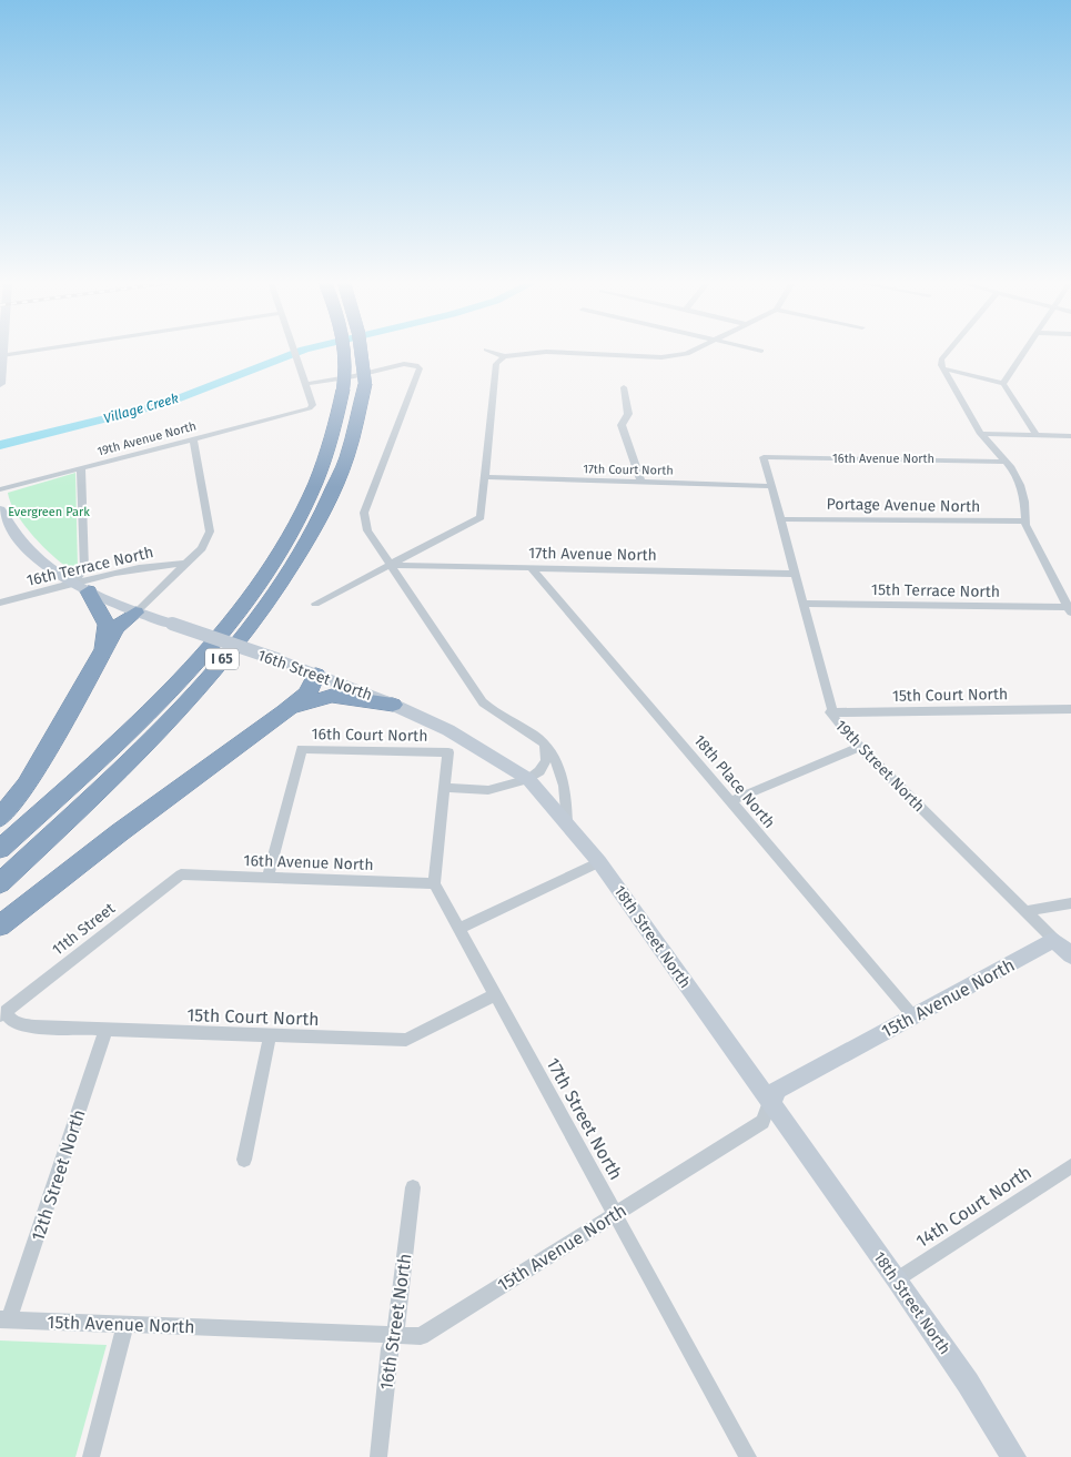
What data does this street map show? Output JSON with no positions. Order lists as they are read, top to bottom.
{
  "streets": {
    "highway": ["I 65"],
    "street": [
      "19th Avenue North",
      "16th Avenue North",
      "17th Court North",
      "Portage Avenue North",
      "17th Avenue North",
      "16th Terrace North",
      "15th Terrace North",
      "16th Street North",
      "15th Court North",
      "16th Court North",
      "19th Street North",
      "18th Place North",
      "11th Street",
      "18th Street North",
      "15th Avenue North",
      "17th Street North",
      "12th Street North",
      "14th Court North"
    ]
  },
  "crossings": [
    ["16th Avenue North", "16th Court North"],
    ["16th Avenue North", "19th Street North"],
    ["16th Avenue North", "11th Street"],
    ["16th Avenue North", "17th Street North"],
    ["17th Court North", "19th Street North"],
    ["Portage Avenue North", "19th Street North"],
    ["17th Avenue North", "19th Street North"],
    ["17th Avenue North", "18th Place North"],
    ["16th Terrace North", "16th Street North"],
    ["15th Terrace North", "19th Street North"],
    ["16th Street North", "18th Street North"],
    ["16th Street North", "15th Avenue North"],
    ["15th Court North", "19th Street North"],
    ["15th Court North", "11th Street"],
    ["15th Court North", "17th Street North"],
    ["15th Court North", "12th Street North"],
    ["19th Street North", "15th Avenue North"],
    ["18th Place North", "15th Avenue North"],
    ["18th Street North", "15th Avenue North"],
    ["18th Street North", "14th Court North"],
    ["15th Avenue North", "17th Street North"],
    ["15th Avenue North", "12th Street North"]
  ],
  "water": ["Village Creek"],
  "parks": ["Evergreen Park"]
}
